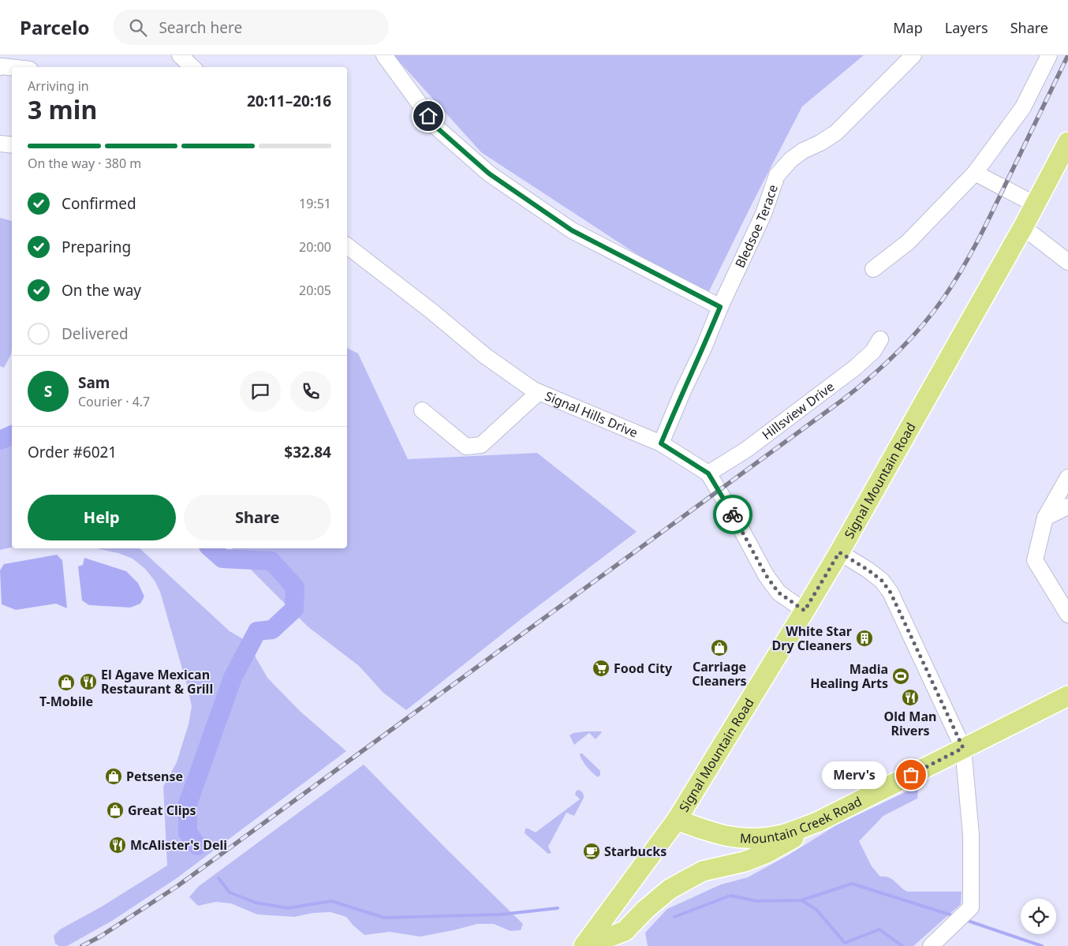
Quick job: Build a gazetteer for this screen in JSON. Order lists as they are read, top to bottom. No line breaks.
{"streets":{"main road":["Signal Mountain Road","Mountain Creek Road"],"street":["Bledsoe Terace","Hillsview Drive","Signal Hills Drive"]},"crossings":[["Bledsoe Terace","Signal Hills Drive"],["Hillsview Drive","Signal Hills Drive"],["Signal Hills Drive","Signal Mountain Road"],["Signal Mountain Road","Mountain Creek Road"]],"places":{"building":["White Star Dry Cleaners"],"shop":["Carriage Cleaners","T-Mobile","Petsense","Great Clips"],"supermarket":["Food City"],"sports":["Madia Healing Arts"],"restaurant":["El Agave Mexican Restaurant & Grill","Old Man Rivers","McAlister's Deli"],"other":["Merv's"],"cafe":["Starbucks"]},"page":{"header":"Parcelo","search":"Search here","nav":["Map","Layers","Share"],"heading":["3 min","Arriving in","20:11–20:16"],"panel":["Sam","Courier · 4.7","Order #6021","$32.84"],"bar":"On the way · 380 m","list":[["Confirmed","19:51"],["Preparing","20:00"],["On the way","20:05"],"Delivered"],"round":"S","buttons":["Help","Share"],"bubble":"Merv's"}}
